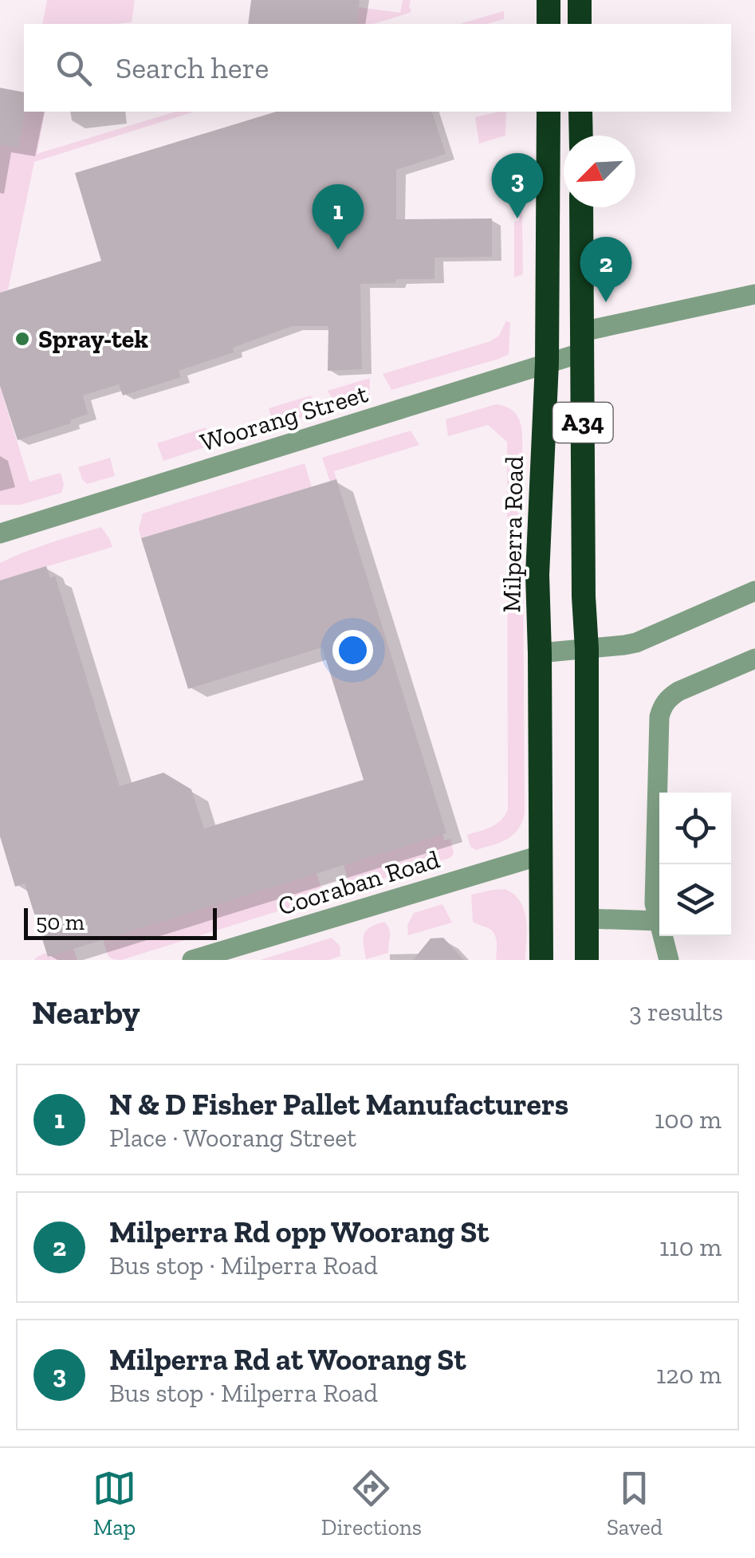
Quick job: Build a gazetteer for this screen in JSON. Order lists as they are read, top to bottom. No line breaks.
{"streets":{"highway":["A34","Milperra Road"],"street":["Woorang Street","Cooraban Road"]},"crossings":[["Woorang Street","A34"],["Woorang Street","Milperra Road"],["Milperra Road","Cooraban Road"]],"places":["Spray-tek"],"scale_bar":"50 m","north":"bottom left","page":{"search":"Search here","pins":["3","1","2"],"scale":"50 m","heading":["Nearby","3 results"],"list":[{"mark":"1","name":"N & D Fisher Pallet Manufacturers","note":"Place · Woorang Street","value":"100 m"},{"mark":"2","name":"Milperra Rd opp Woorang St","note":"Bus stop · Milperra Road","value":"110 m"},{"mark":"3","name":"Milperra Rd at Woorang St","note":"Bus stop · Milperra Road","value":"120 m"}],"nav":["Map","Directions","Saved"]}}
